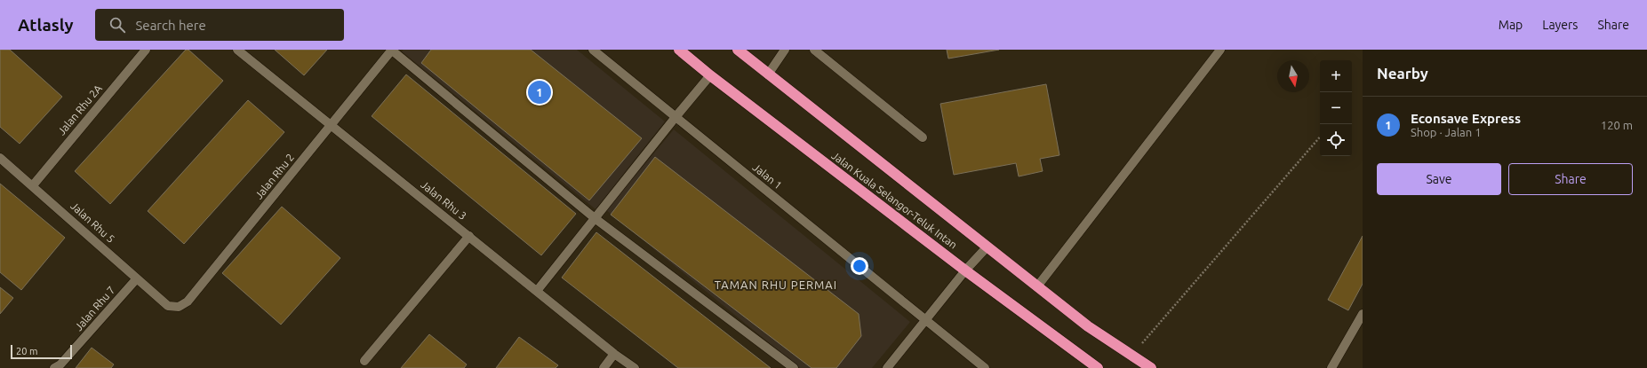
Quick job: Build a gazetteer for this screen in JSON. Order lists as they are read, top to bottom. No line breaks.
{"streets":{"highway":["Jalan Kuala Selangor-Teluk Intan"],"street":["Jalan Rhu 2A","Jalan Rhu 2","Jalan 1","Jalan Rhu 3","Jalan Rhu 5","Jalan Rhu 7"]},"crossings":[["Jalan Rhu 2A","Jalan Rhu 5"],["Jalan Rhu 2","Jalan Rhu 3"],["Jalan Rhu 2","Jalan Rhu 5"],["Jalan Rhu 5","Jalan Rhu 7"]],"districts":["TAMAN RHU PERMAI"],"scale_bar":"20 m","north":"bottom","page":{"header":"Atlasly","search":"Search here","nav":["Map","Layers","Share"],"heading":"Nearby","map_buttons":["+","−"],"pins":"1","list":[{"mark":"1","name":"Econsave Express","note":"Shop · Jalan 1","value":"120 m"}],"buttons":["Save","Share"],"scale":"20 m"}}
